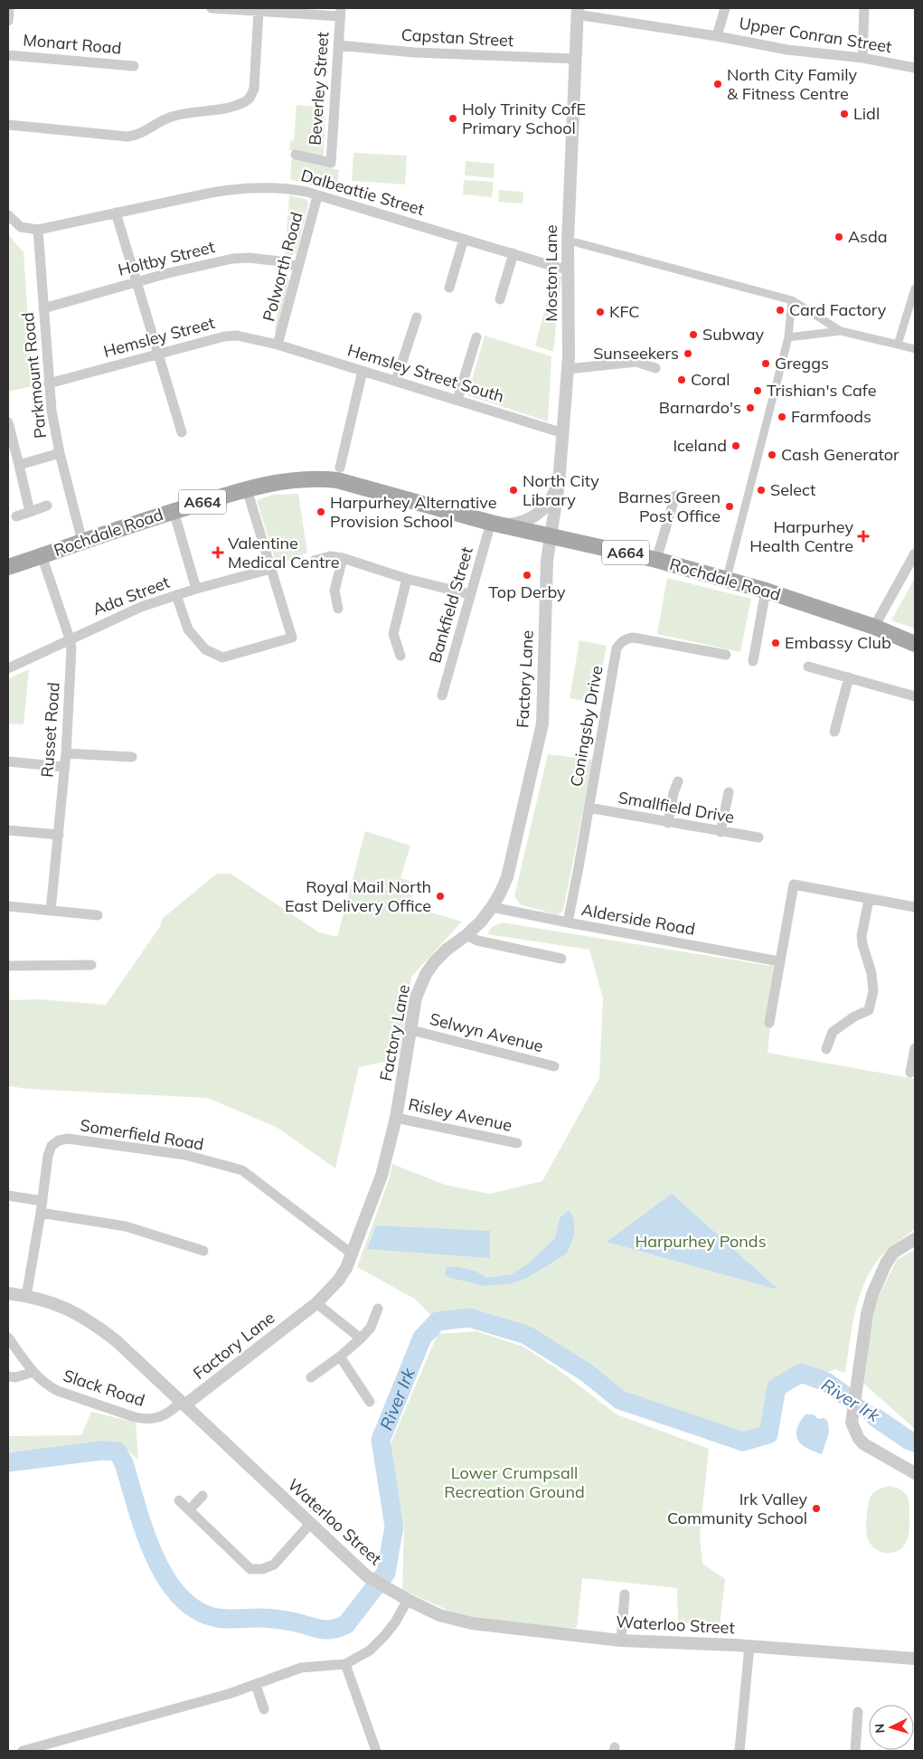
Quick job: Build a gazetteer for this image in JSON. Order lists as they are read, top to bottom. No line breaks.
{"streets":{"main road":["A664","Rochdale Road"],"street":["Upper Conran Street","Capstan Street","Monart Road","Beverley Street","Dalbeattie Street","Holtby Street","Polworth Road","Moston Lane","Hemsley Street","Hemsley Street South","Parkmount Road","Ada Street","Bankfield Street","Factory Lane","Coningsby Drive","Russet Road","Smallfield Drive","Alderside Road","Selwyn Avenue","Risley Avenue","Somerfield Road","Slack Road","Waterloo Street"]},"crossings":[["Upper Conran Street","Moston Lane"],["Capstan Street","Beverley Street"],["Capstan Street","Moston Lane"],["Dalbeattie Street","Polworth Road"],["Dalbeattie Street","Moston Lane"],["Dalbeattie Street","Parkmount Road"],["Holtby Street","Polworth Road"],["Holtby Street","Parkmount Road"],["Polworth Road","Hemsley Street"],["Polworth Road","Hemsley Street South"],["Moston Lane","Hemsley Street South"],["Moston Lane","Rochdale Road"],["Moston Lane","Factory Lane"],["Hemsley Street","Hemsley Street South"],["Hemsley Street","Parkmount Road"],["Parkmount Road","Rochdale Road"],["Rochdale Road","Bankfield Street"],["Rochdale Road","Factory Lane"],["Rochdale Road","Russet Road"],["Ada Street","Russet Road"],["Factory Lane","Alderside Road"],["Factory Lane","Selwyn Avenue"],["Factory Lane","Risley Avenue"],["Factory Lane","Somerfield Road"],["Factory Lane","Slack Road"],["Factory Lane","Waterloo Street"],["Coningsby Drive","Smallfield Drive"],["Coningsby Drive","Alderside Road"],["Somerfield Road","Waterloo Street"],["Slack Road","Waterloo Street"]],"water":["River Irk"],"parks":["Harpurhey Ponds","Lower Crumpsall Recreation Ground"],"places":{"other":["North City Family & Fitness Centre","Lidl","Holy Trinity CofE Primary School","Asda","Card Factory","KFC","Subway","Sunseekers","Greggs","Coral","Trishian's Cafe","Barnardo's","Farmfoods","Iceland","Cash Generator","North City Library","Select","Barnes Green Post Office","Harpurhey Alternative Provision School","Top Derby","Embassy Club","Royal Mail North East Delivery Office","Irk Valley Community School"],"health":["Harpurhey Health Centre","Valentine Medical Centre"]},"north":"left"}
